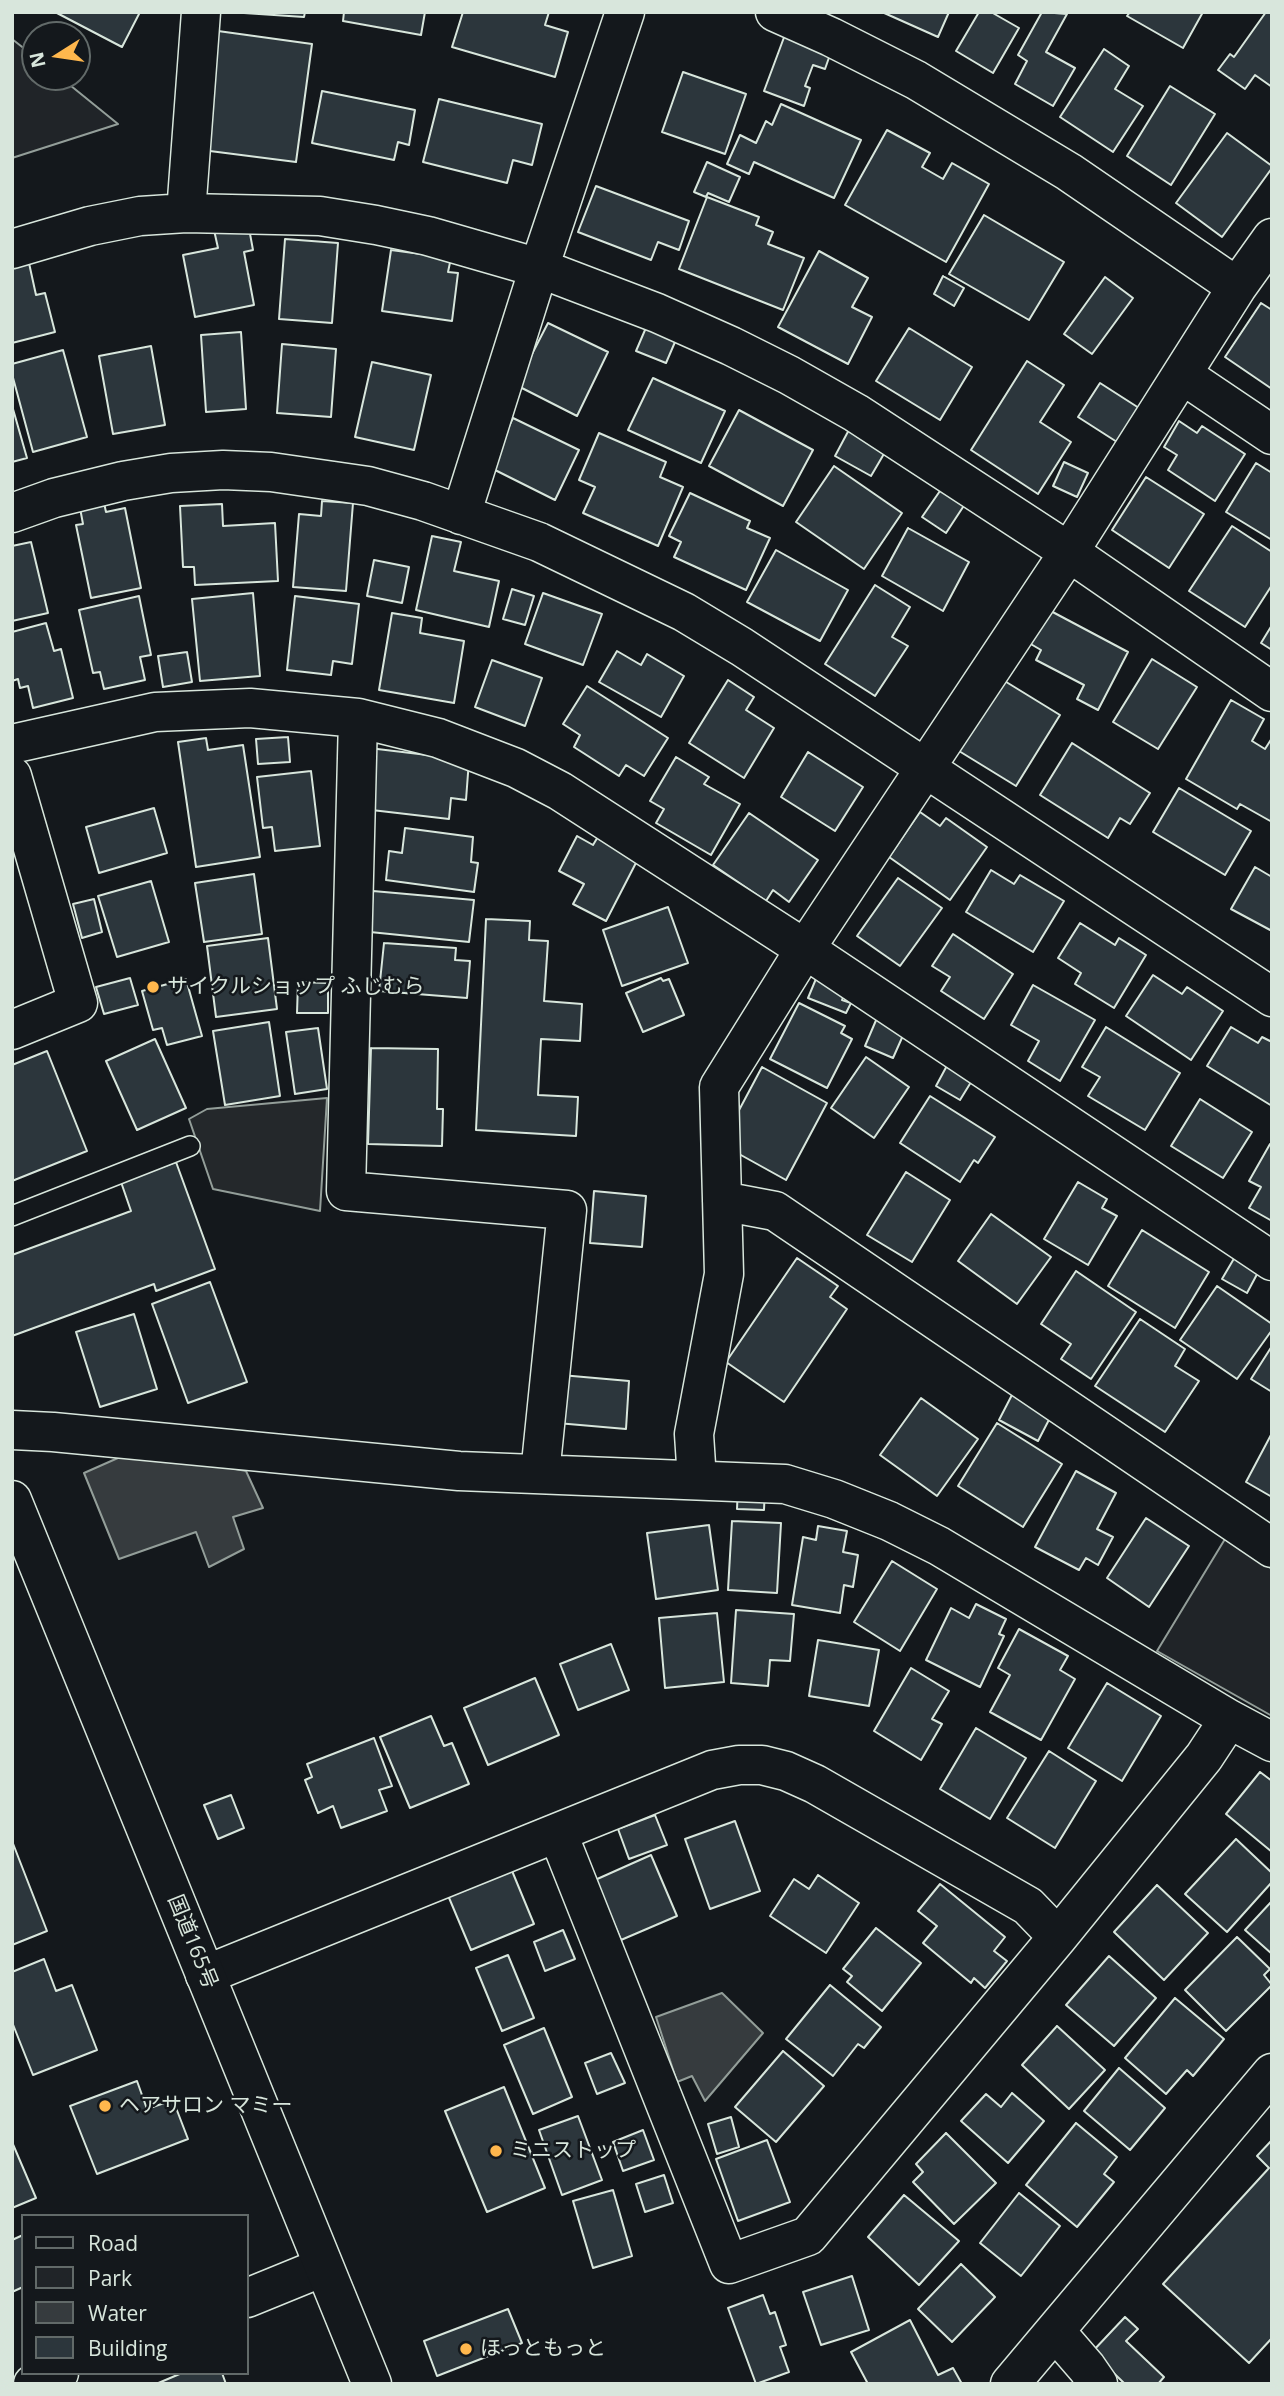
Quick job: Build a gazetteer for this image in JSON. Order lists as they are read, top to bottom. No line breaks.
{"streets":{"main road":["国道165号"]},"places":["サイクルショップ ふじむら","ヘアサロン マミー","ミニストップ","ほっともっと"],"legend":["Road","Park","Water","Building"],"north":"left"}
